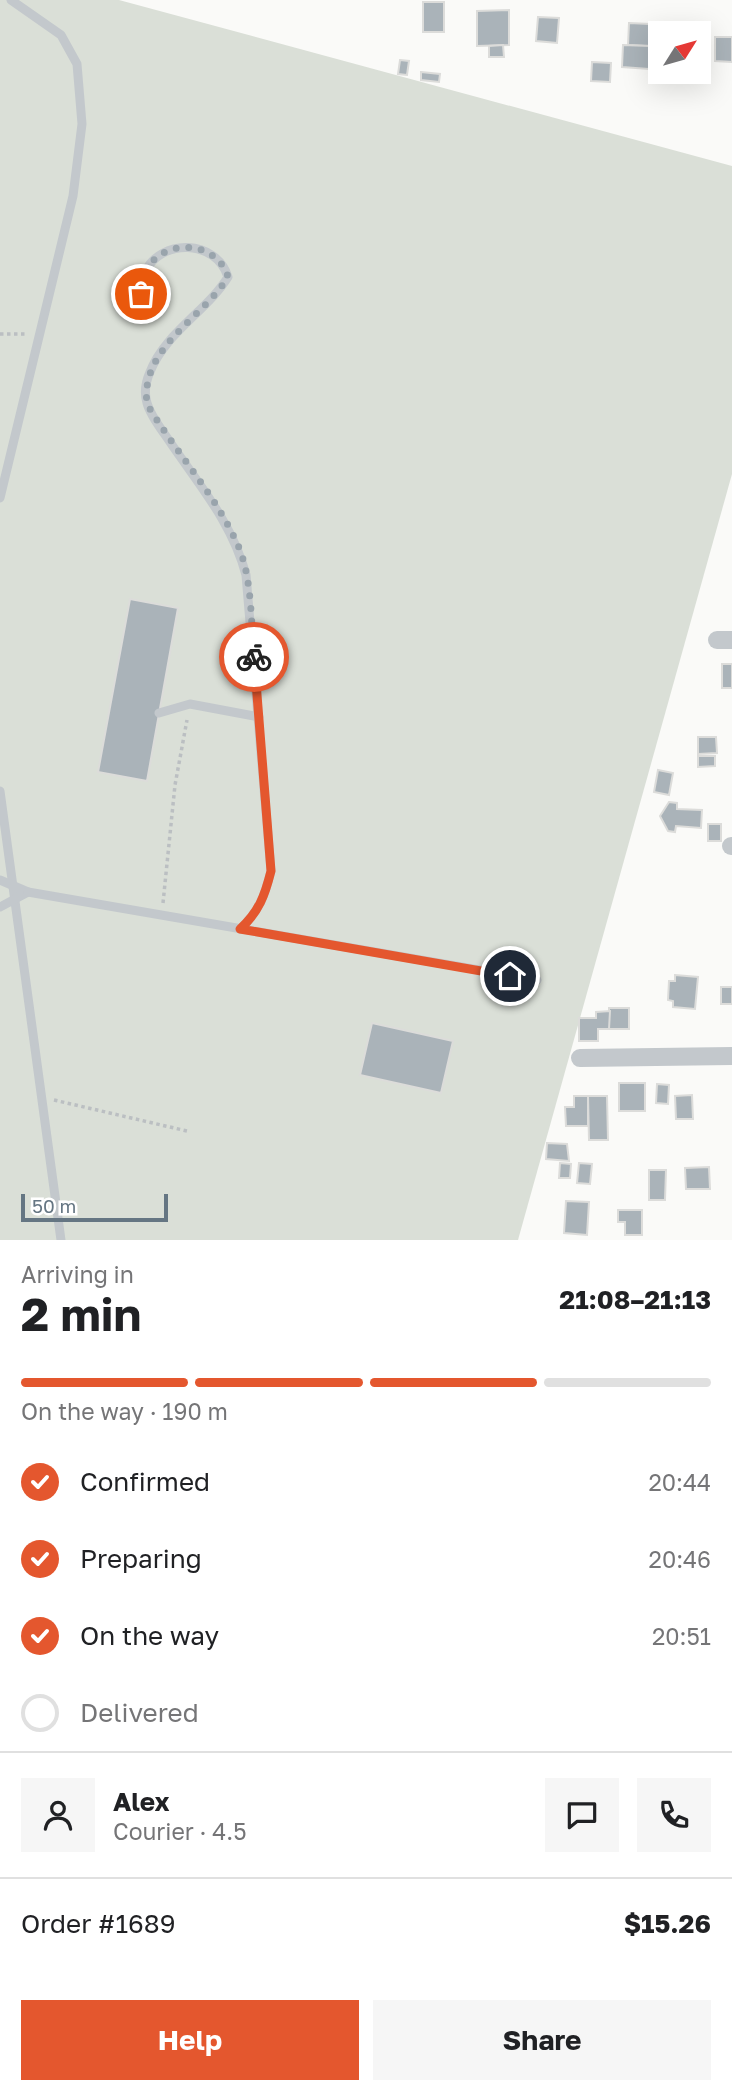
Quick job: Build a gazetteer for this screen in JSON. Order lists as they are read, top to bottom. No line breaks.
{"scale_bar":"50 m","north":"top right","page":{"scale":"50 m","heading":["2 min","Arriving in","21:08–21:13"],"panel":["Alex","Courier · 4.5","Order #1689","$15.26"],"bar":"On the way · 190 m","list":[["Confirmed","20:44"],["Preparing","20:46"],["On the way","20:51"],"Delivered"],"buttons":["Help","Share"]}}
